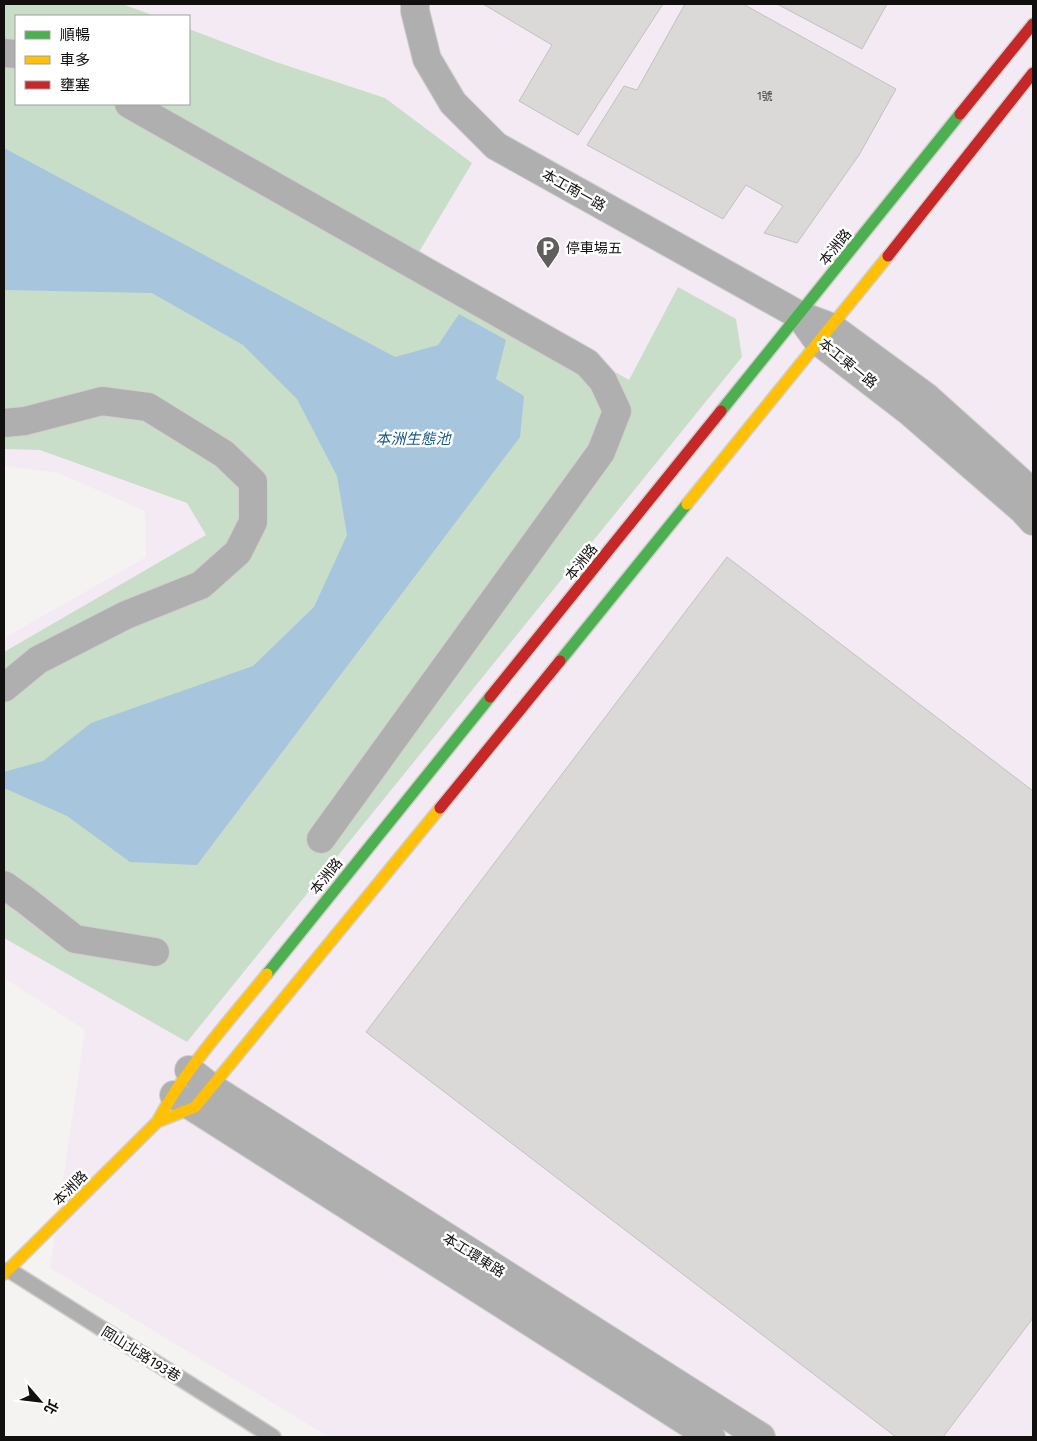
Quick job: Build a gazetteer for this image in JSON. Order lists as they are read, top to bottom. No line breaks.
{"streets":{"main road":["本洲路"],"street":["本工南一路","本工東一路","本工環東路"],"lane":["岡山北路193巷"]},"crossings":[["本工南一路","本洲路"],["本工南一路","本工東一路"],["本洲路","本工東一路"],["本洲路","本工環東路"],["本洲路","岡山北路193巷"]],"water":["本洲生態池"],"places":{"parking":["停車場五"]},"house_numbers":["1號"],"legend":["順暢","車多","壅塞"],"north":"bottom right"}
